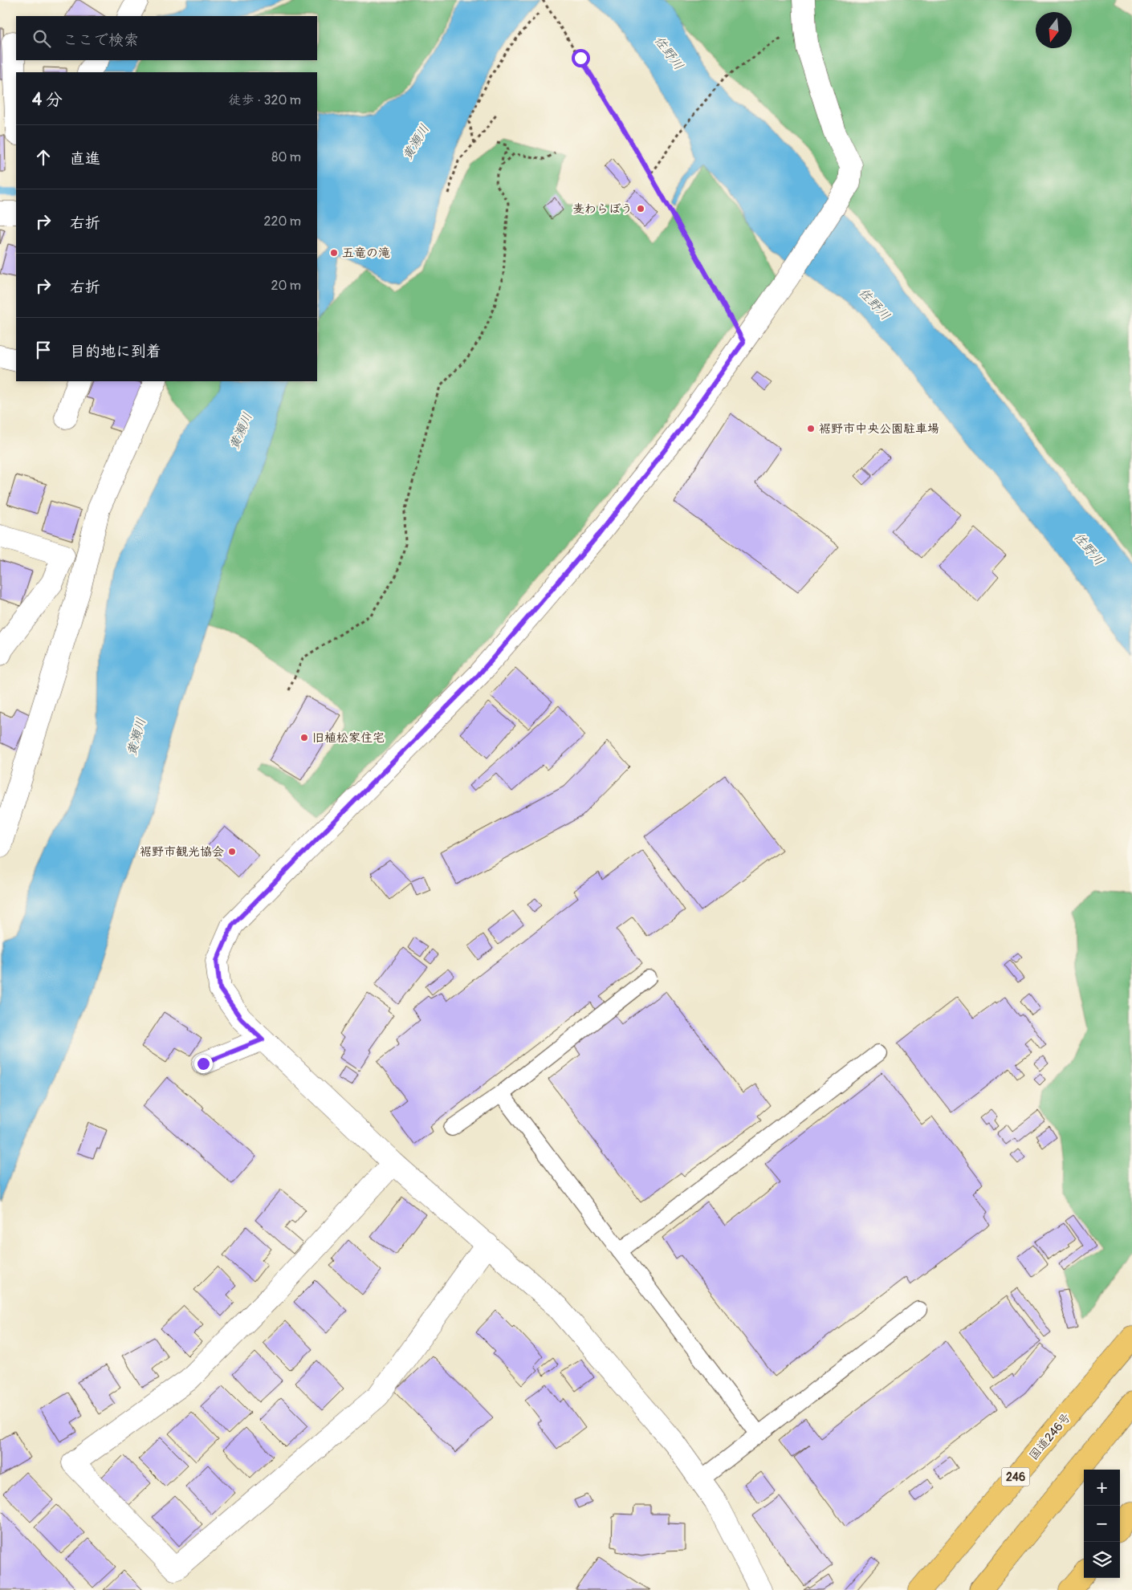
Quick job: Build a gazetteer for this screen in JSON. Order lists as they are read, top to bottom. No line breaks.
{"streets":{"highway":["国道246号","246"]},"water":["佐野川","黄瀬川"],"places":["麦わらぼう","五竜の滝","裾野市中央公園駐車場","旧植松家住宅","裾野市観光協会"],"north":"bottom","page":{"search":"ここで検索","heading":["4 分","徒歩 · 320 m"],"list":[["直進","80 m"],["右折","220 m"],["右折","20 m"],"目的地に到着"],"map_buttons":["+","−"]}}
